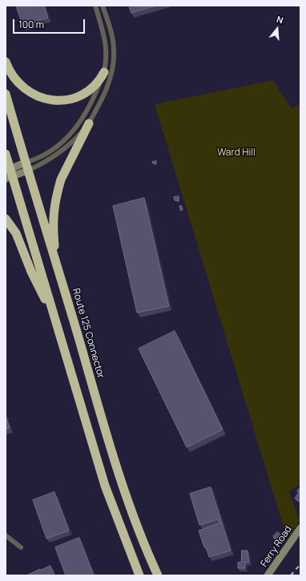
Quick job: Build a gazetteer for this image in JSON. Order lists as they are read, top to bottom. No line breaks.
{"streets":{"highway":["Route 125 Connector"],"street":["Ferry Road"]},"parks":["Ward Hill"],"scale_bar":"100 m","north":"top"}
